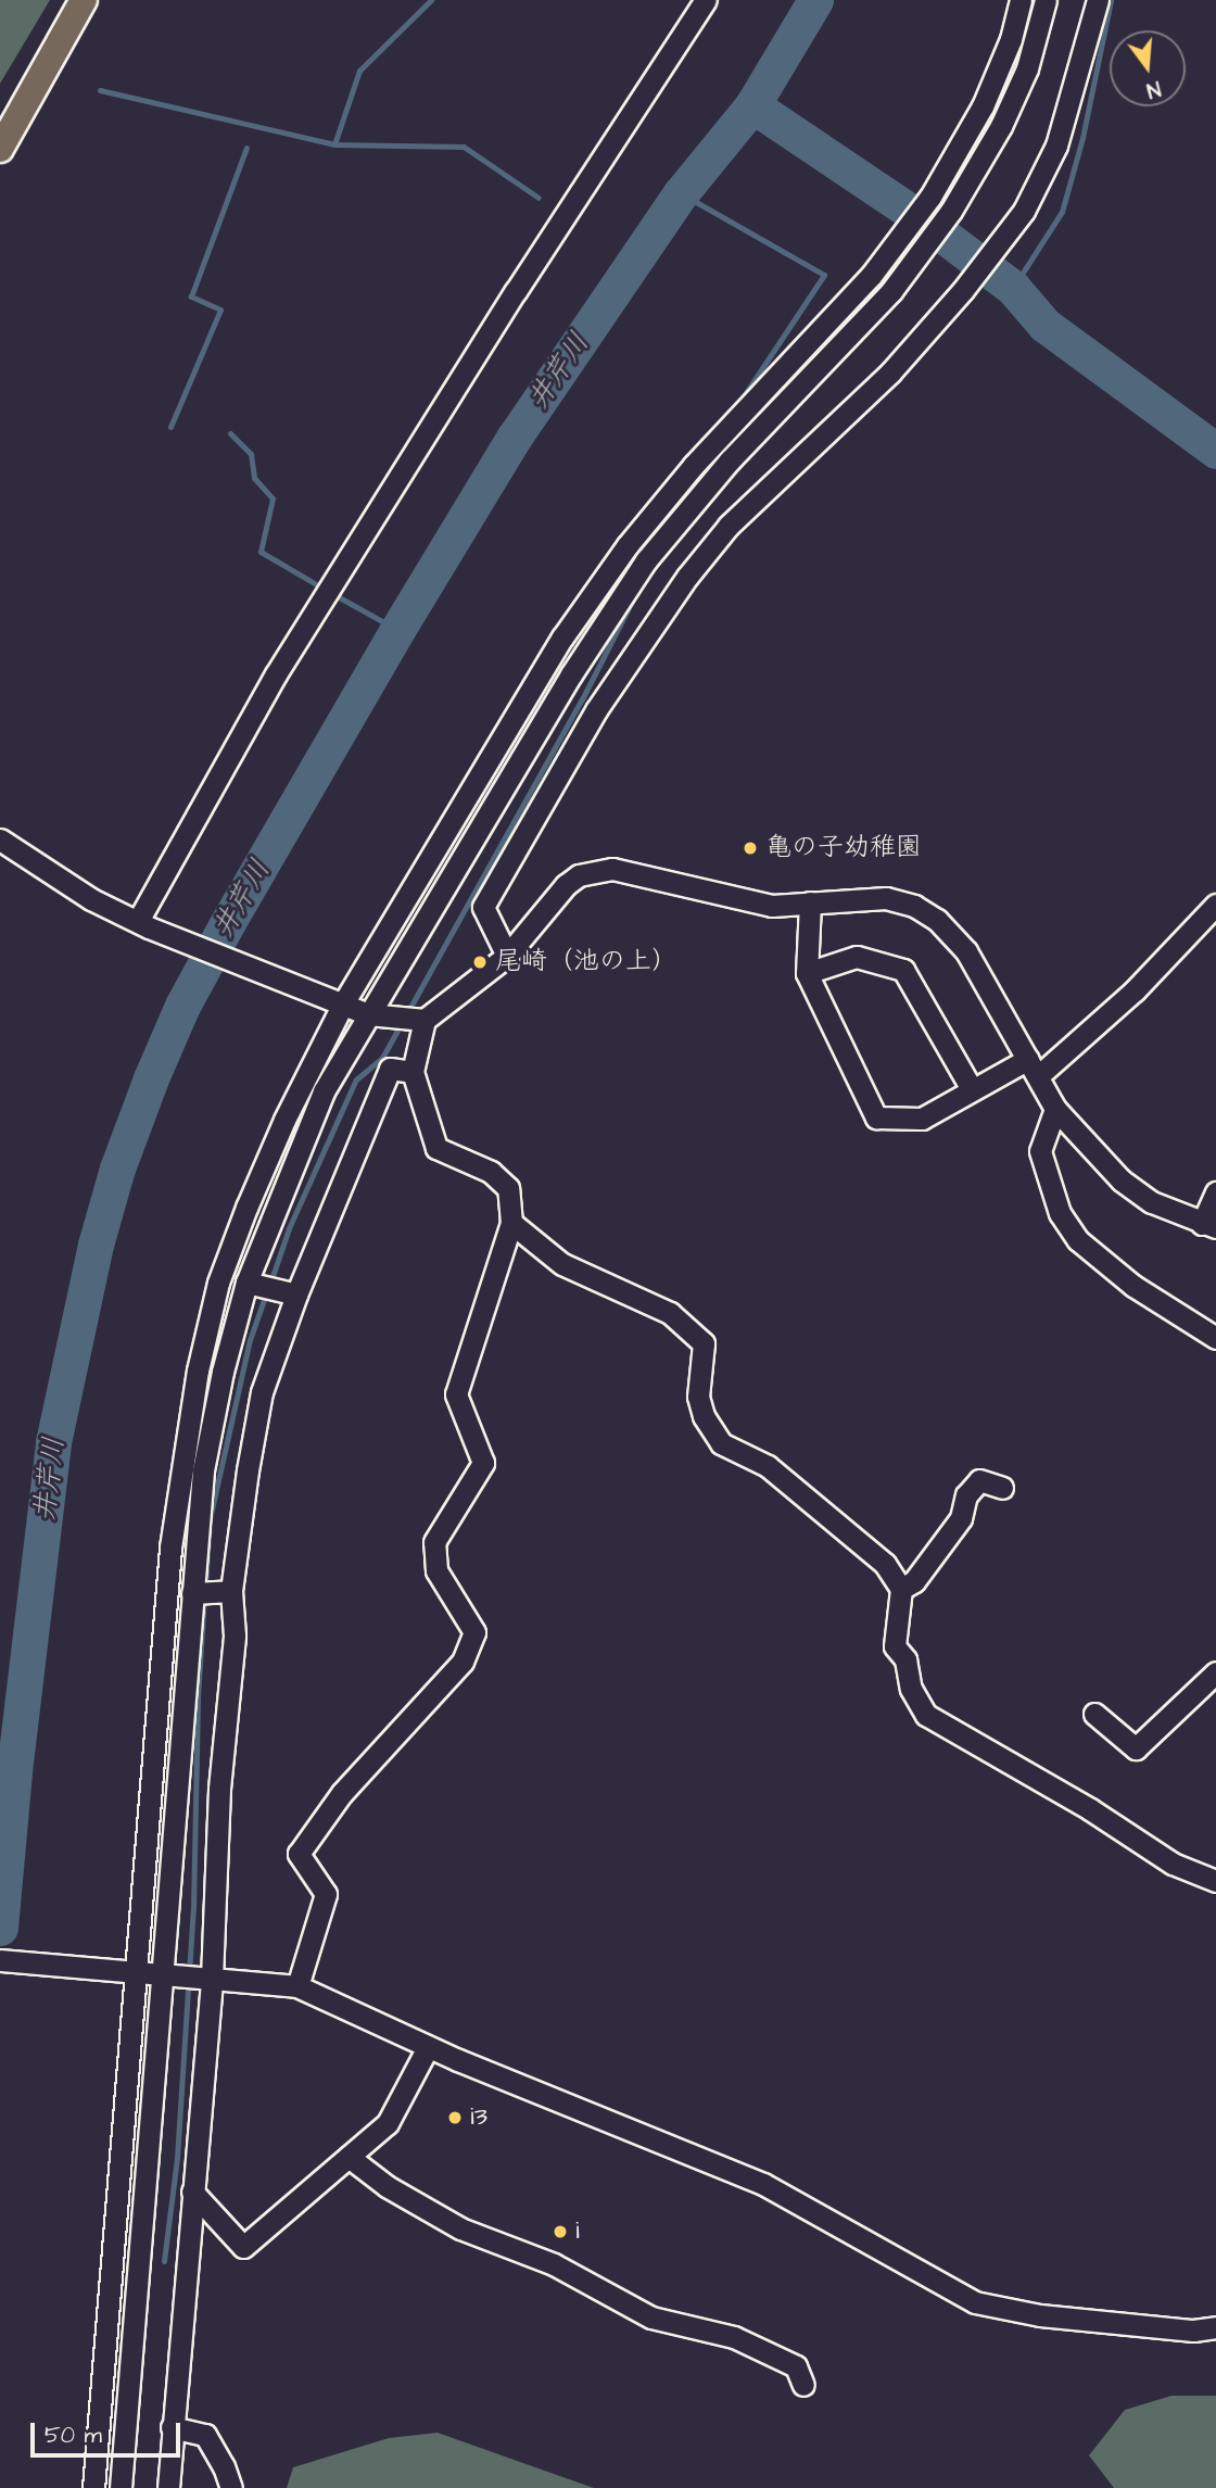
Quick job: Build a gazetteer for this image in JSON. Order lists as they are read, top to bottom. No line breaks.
{"water":["井芹川"],"places":["亀の子幼稚園","尾崎（池の上）","i3","i"],"scale_bar":"50 m","north":"bottom"}
